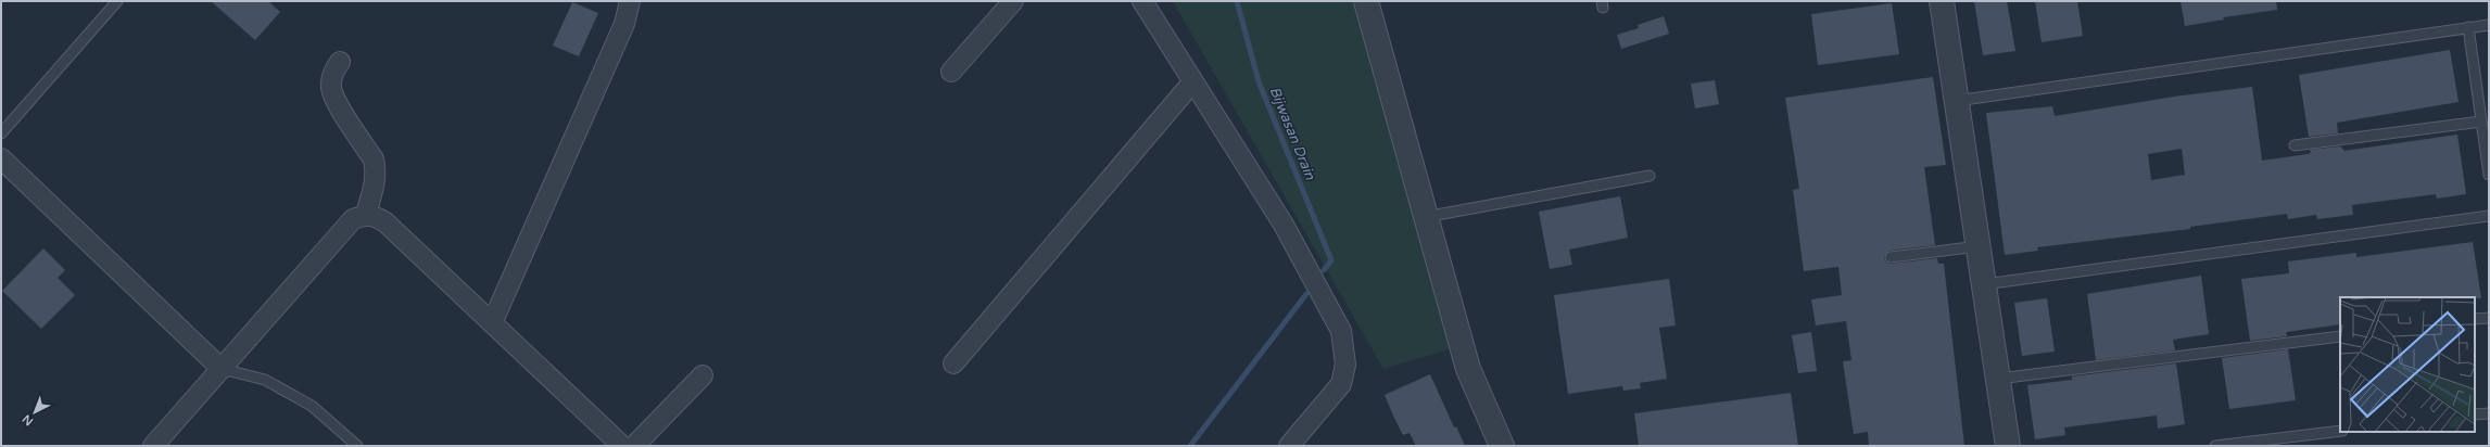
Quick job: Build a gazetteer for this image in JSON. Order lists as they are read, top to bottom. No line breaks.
{"water":["Bijwasan Drain"],"north":"bottom left"}
